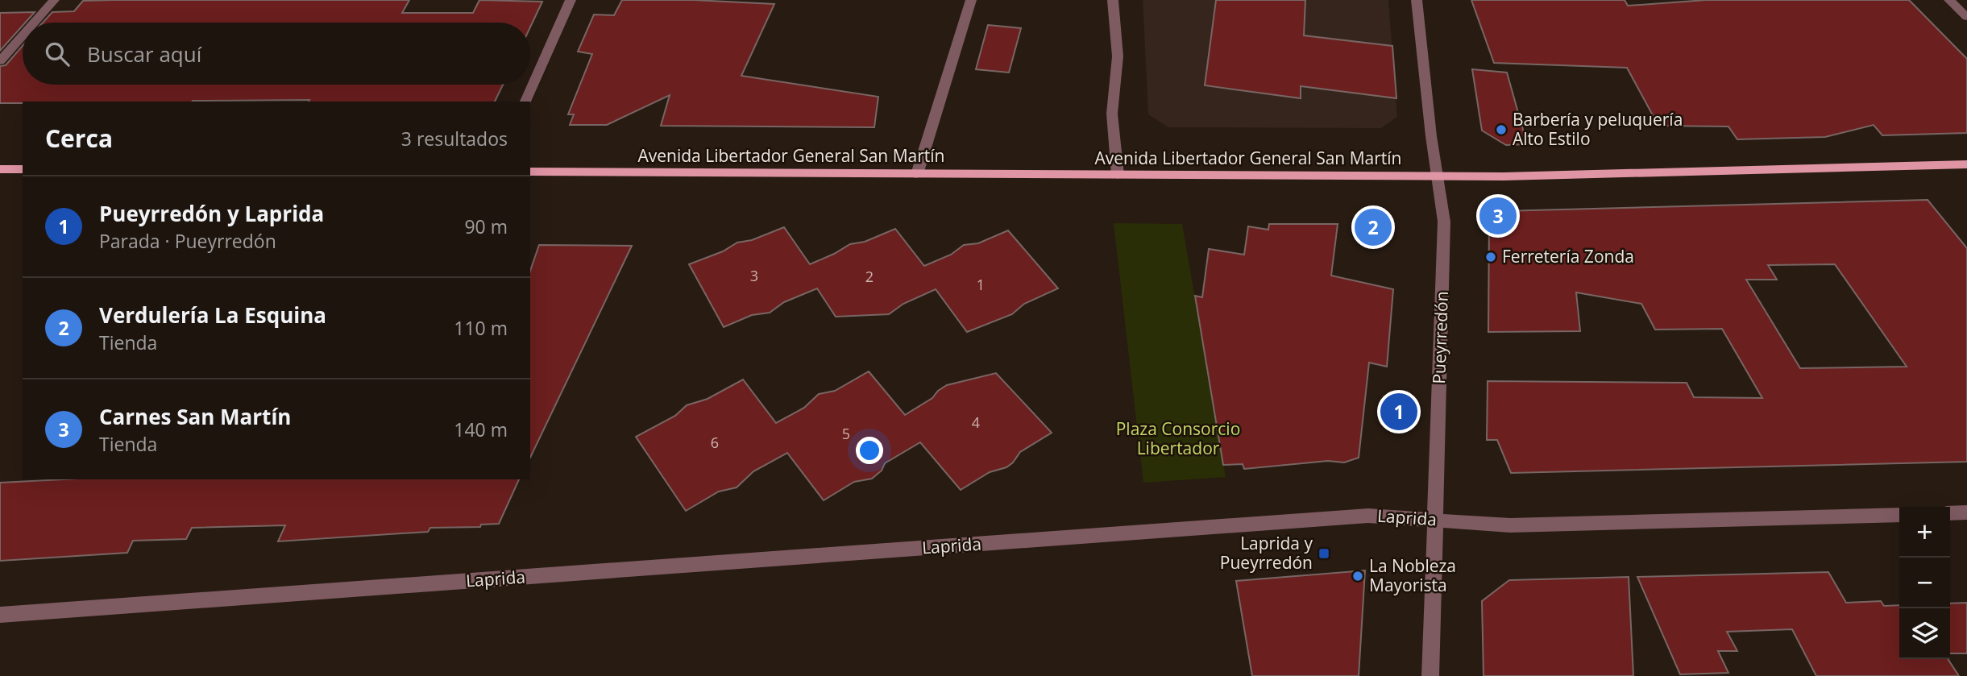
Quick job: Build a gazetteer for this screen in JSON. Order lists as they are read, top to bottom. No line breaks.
{"streets":{"main road":["Avenida Libertador General San Martín"],"street":["Pueyrredón","Laprida"]},"crossings":[["Avenida Libertador General San Martín","Pueyrredón"],["Pueyrredón","Laprida"]],"parks":["Plaza Consorcio Libertador"],"places":{"other":["Barbería y peluquería Alto Estilo","Ferretería Zonda","La Nobleza Mayorista"],"transit":["Laprida y Pueyrredón"]},"house_numbers":["3","2","1","4","5","6"],"page":{"search":"Buscar aquí","heading":["Cerca","3 resultados"],"list":[{"mark":"1","name":"Pueyrredón y Laprida","note":"Parada · Pueyrredón","value":"90 m"},{"mark":"2","name":"Verdulería La Esquina","note":"Tienda","value":"110 m"},{"mark":"3","name":"Carnes San Martín","note":"Tienda","value":"140 m"}],"pins":["3","2","1"],"map_buttons":["+","−"]}}
